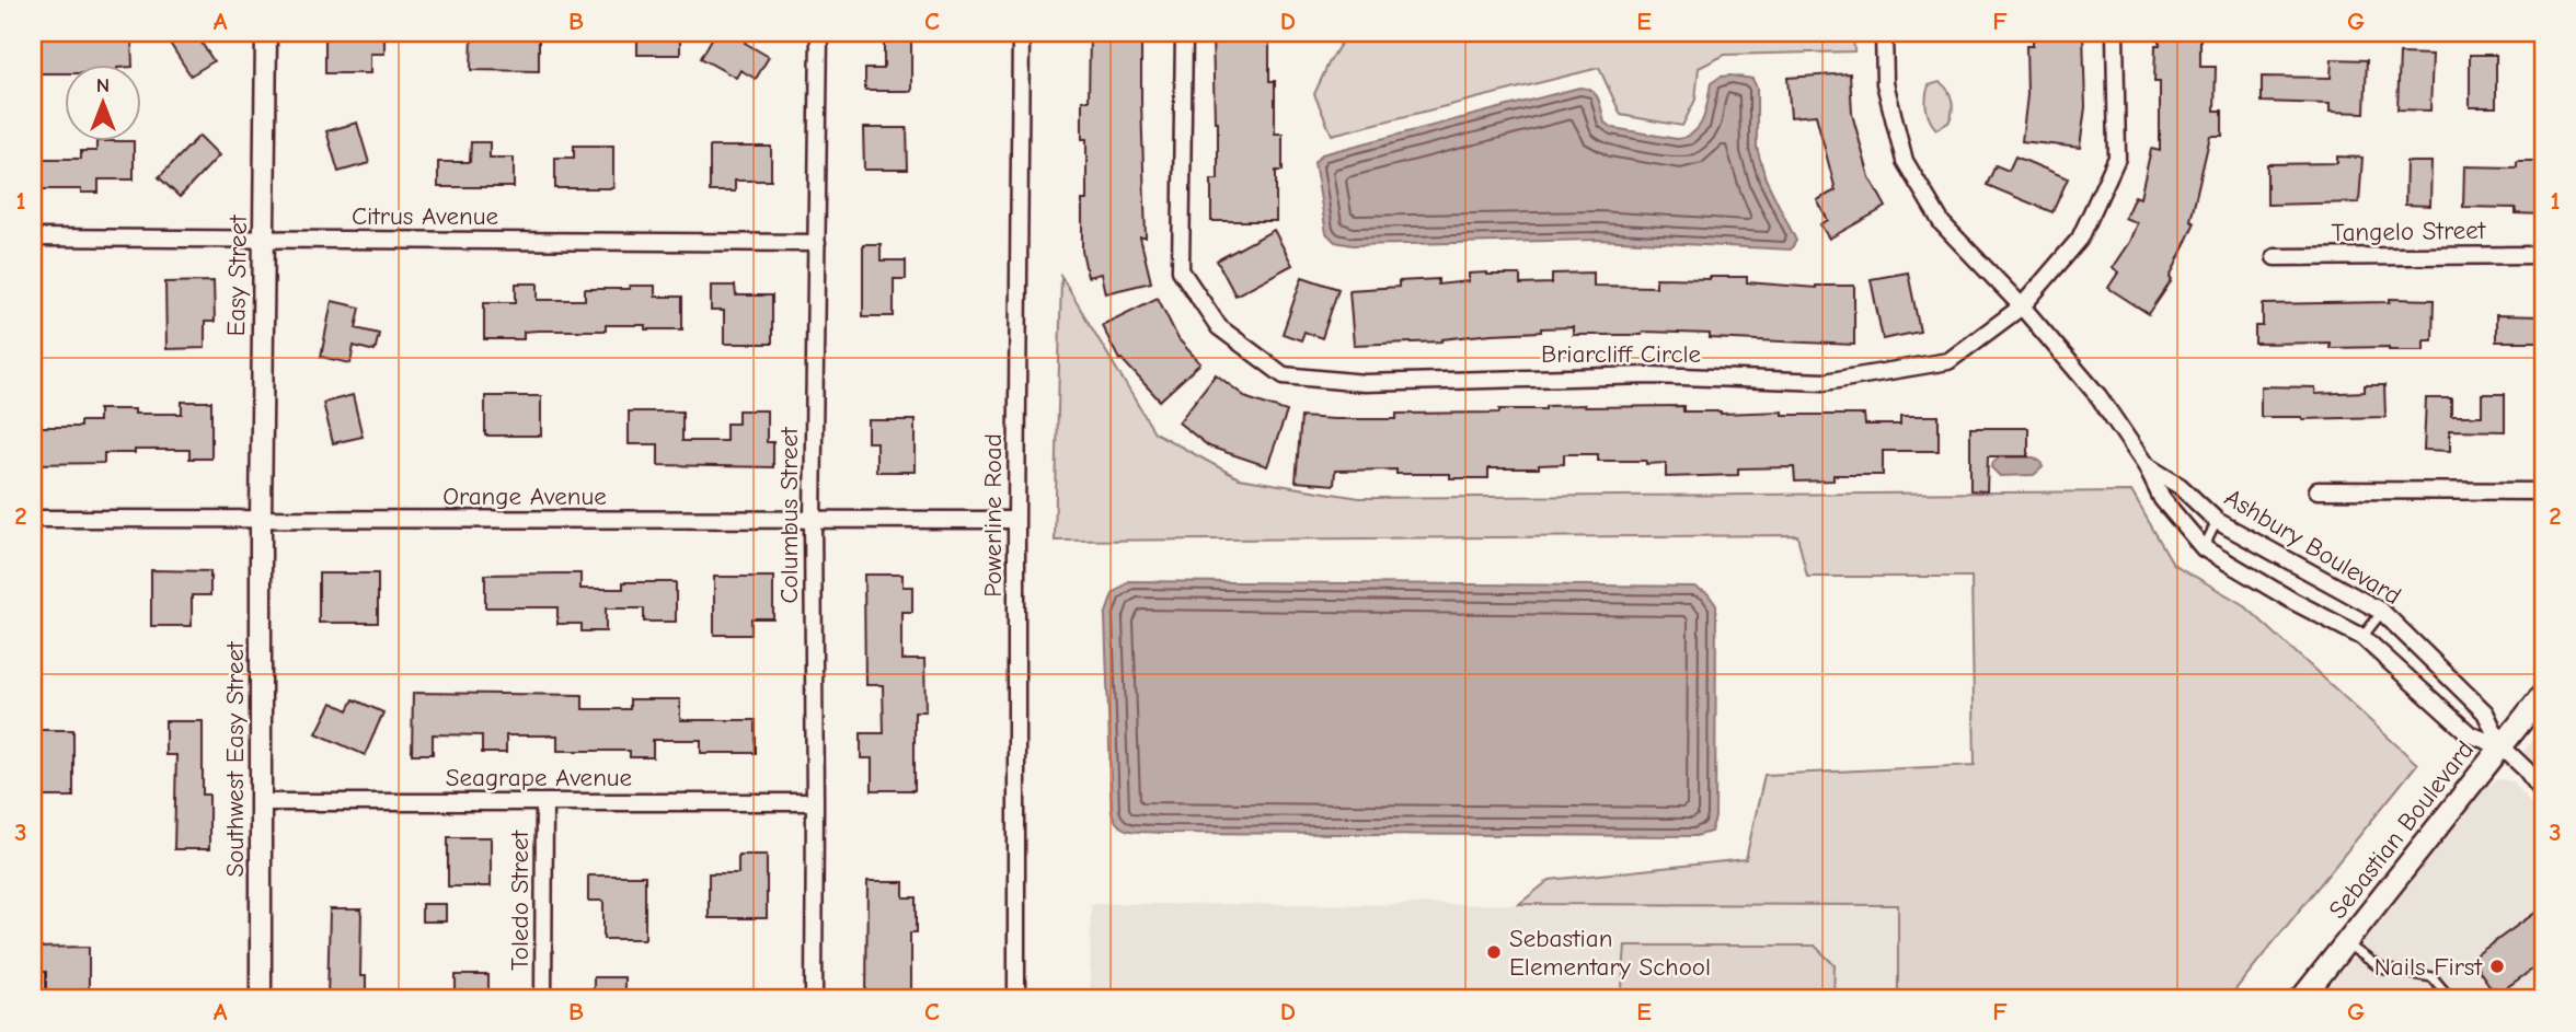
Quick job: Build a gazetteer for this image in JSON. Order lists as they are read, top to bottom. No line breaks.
{"streets":{"main road":["Sebastian Boulevard"],"street":["Citrus Avenue","Tangelo Street","Easy Street","Briarcliff Circle","Orange Avenue","Columbus Street","Powerline Road","Ashbury Boulevard","Southwest Easy Street","Seagrape Avenue","Toledo Street"]},"crossings":[["Citrus Avenue","Easy Street"],["Citrus Avenue","Columbus Street"],["Easy Street","Orange Avenue"],["Easy Street","Southwest Easy Street"],["Briarcliff Circle","Ashbury Boulevard"],["Orange Avenue","Columbus Street"],["Orange Avenue","Powerline Road"],["Orange Avenue","Southwest Easy Street"],["Columbus Street","Seagrape Avenue"],["Ashbury Boulevard","Sebastian Boulevard"],["Southwest Easy Street","Seagrape Avenue"],["Seagrape Avenue","Toledo Street"]],"places":["Sebastian Elementary School","Nails First"],"north":"top","grid":{"columns":["A","B","C","D","E","F","G"],"rows":["1","2","3"]}}
